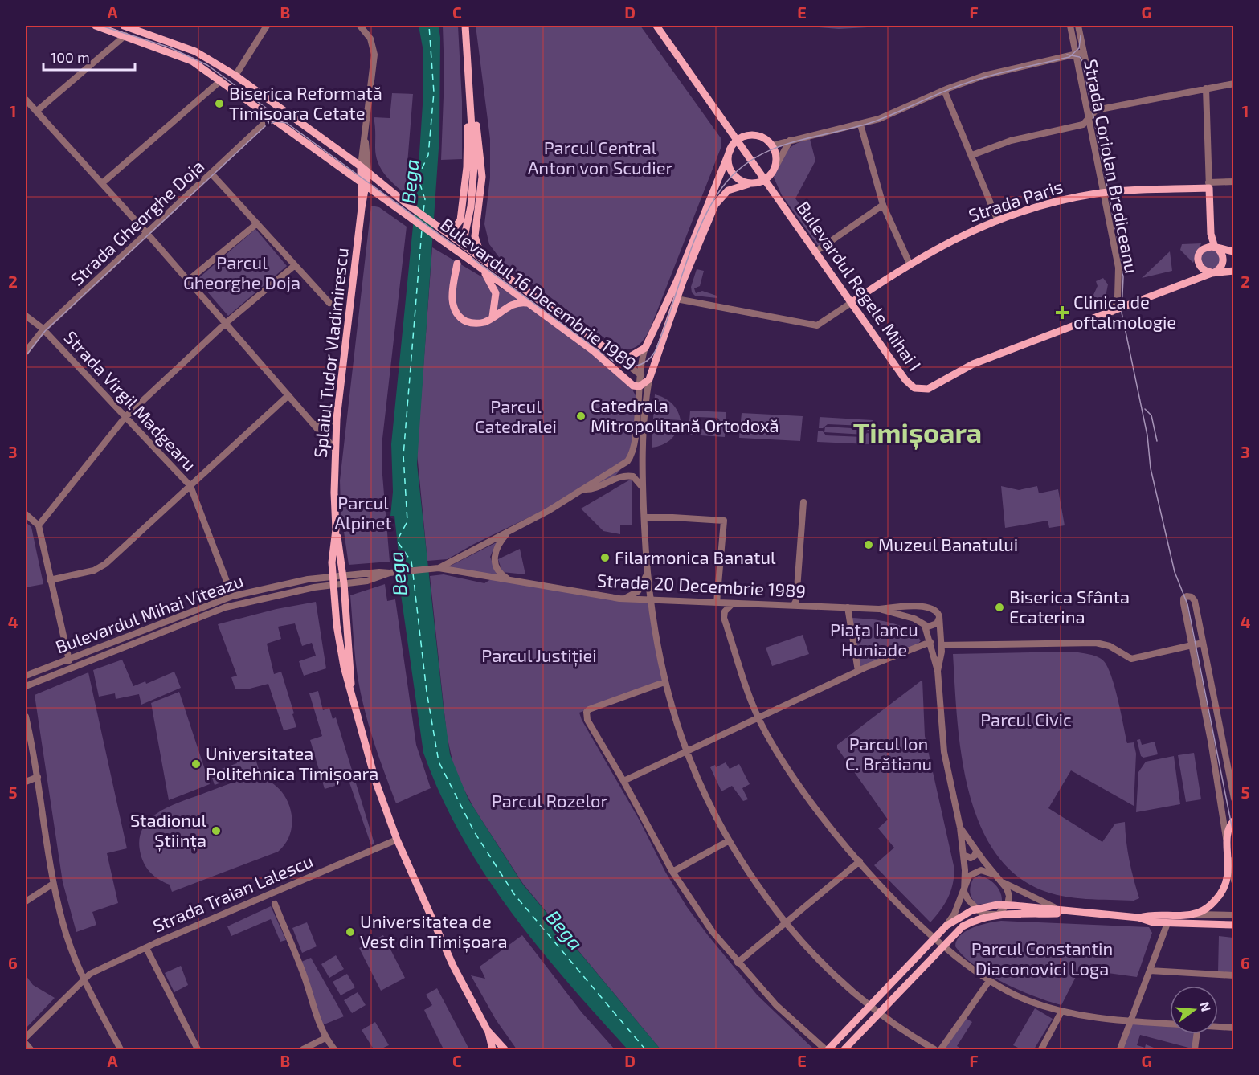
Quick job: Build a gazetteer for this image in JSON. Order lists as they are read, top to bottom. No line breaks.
{"streets":{"main road":["Strada Paris","Bulevardul Regele Mihai I","Bulevardul 16 Decembrie 1989","Splaiul Tudor Vladimirescu"],"street":["Strada Coriolan Brediceanu","Strada Gheorghe Doja","Strada Virgil Madgearu","Strada 20 Decembrie 1989","Bulevardul Mihai Viteazu","Strada Traian Lalescu"]},"crossings":[["Strada Coriolan Brediceanu","Strada Paris"],["Strada Coriolan Brediceanu","Bulevardul Regele Mihai I"],["Strada Paris","Bulevardul Regele Mihai I"],["Strada Gheorghe Doja","Bulevardul 16 Decembrie 1989"],["Strada Gheorghe Doja","Strada Virgil Madgearu"],["Bulevardul 16 Decembrie 1989","Splaiul Tudor Vladimirescu"],["Bulevardul 16 Decembrie 1989","Strada 20 Decembrie 1989"],["Splaiul Tudor Vladimirescu","Bulevardul Mihai Viteazu"],["Strada Virgil Madgearu","Bulevardul Mihai Viteazu"]],"districts":["Timișoara"],"water":["Bega"],"parks":["Parcul Central Anton von Scudier","Parcul Gheorghe Doja","Parcul Catedralei","Parcul Alpinet","Piața Iancu Huniade","Parcul Justiției","Parcul Civic","Parcul Ion C. Brătianu","Parcul Rozelor","Parcul Constantin Diaconovici Loga"],"places":{"other":["Biserica Reformată Timișoara Cetate","Catedrala Mitropolitană Ortodoxă","Muzeul Banatului","Filarmonica Banatul","Biserica Sfânta Ecaterina","Universitatea Politehnica Timișoara","Stadionul Știința","Universitatea de Vest din Timișoara"],"health":["Clinica de oftalmologie"]},"scale_bar":"100 m","north":"right","grid":{"columns":["A","B","C","D","E","F","G"],"rows":["1","2","3","4","5","6"]}}
